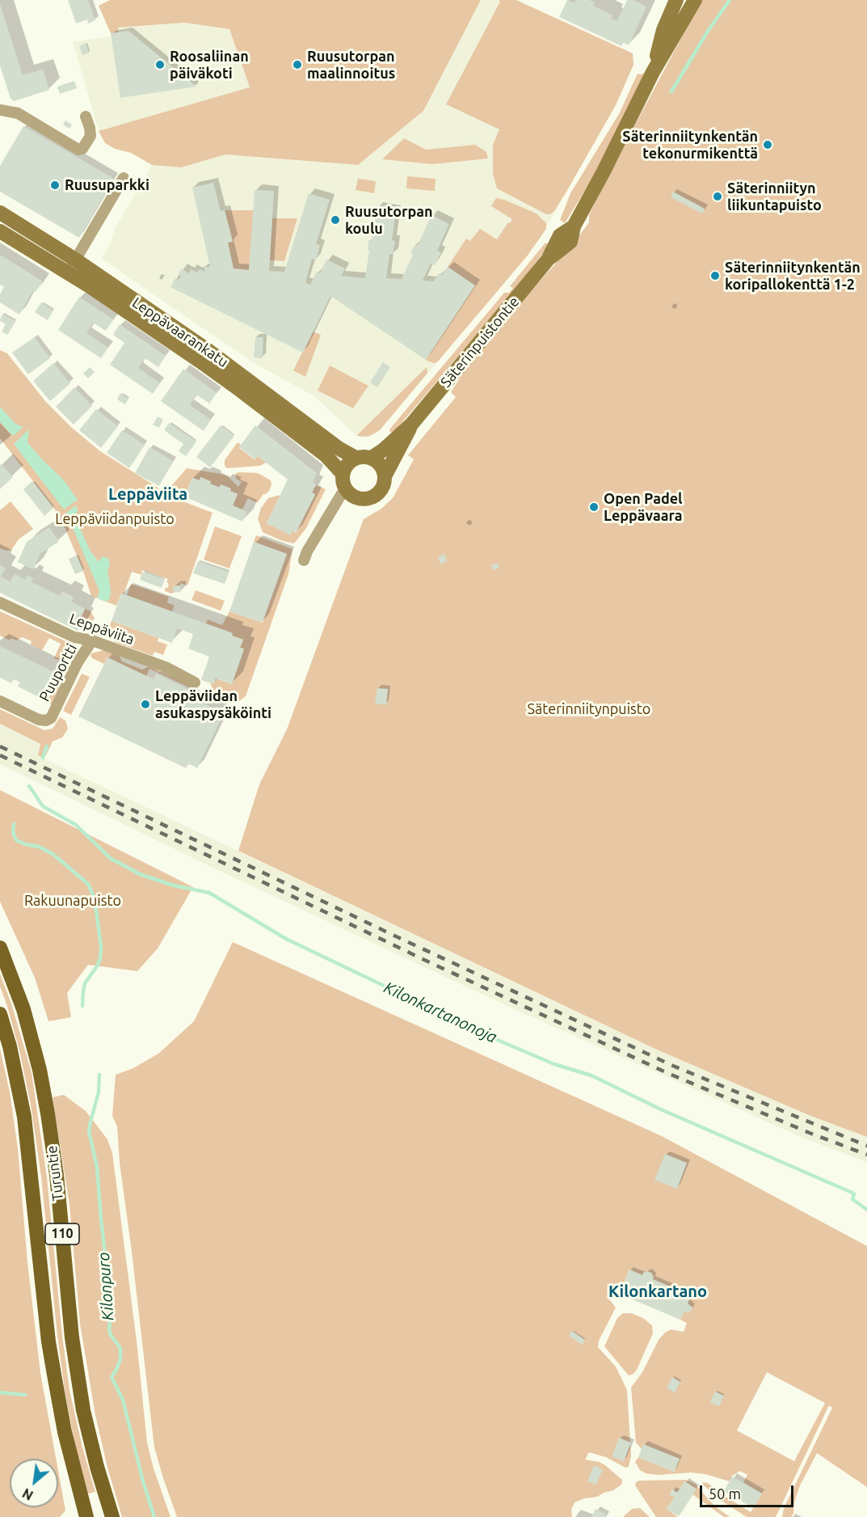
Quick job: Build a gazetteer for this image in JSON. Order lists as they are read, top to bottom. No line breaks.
{"streets":{"main road":["Leppävaarankatu","Säterinpuistontie","Turuntie","110"],"street":["Leppäviita","Puuportti"]},"crossings":[["Leppävaarankatu","Säterinpuistontie"],["Leppäviita","Puuportti"]],"districts":["Leppäviita","Kilonkartano"],"water":["Kilonkartanonoja","Kilonpuro"],"parks":["Leppäviidanpuisto","Säterinniitynpuisto","Rakuunapuisto"],"places":["Roosaliinan päiväkoti","Ruusutorpan maalinnoitus","Säterinniitynkentän tekonurmikenttä","Ruusuparkki","Säterinniityn liikuntapuisto","Ruusutorpan koulu","Säterinniitynkentän koripallokenttä 1-2","Open Padel Leppävaara","Leppäviidan asukaspysäköinti"],"scale_bar":"50 m","north":"bottom left"}
